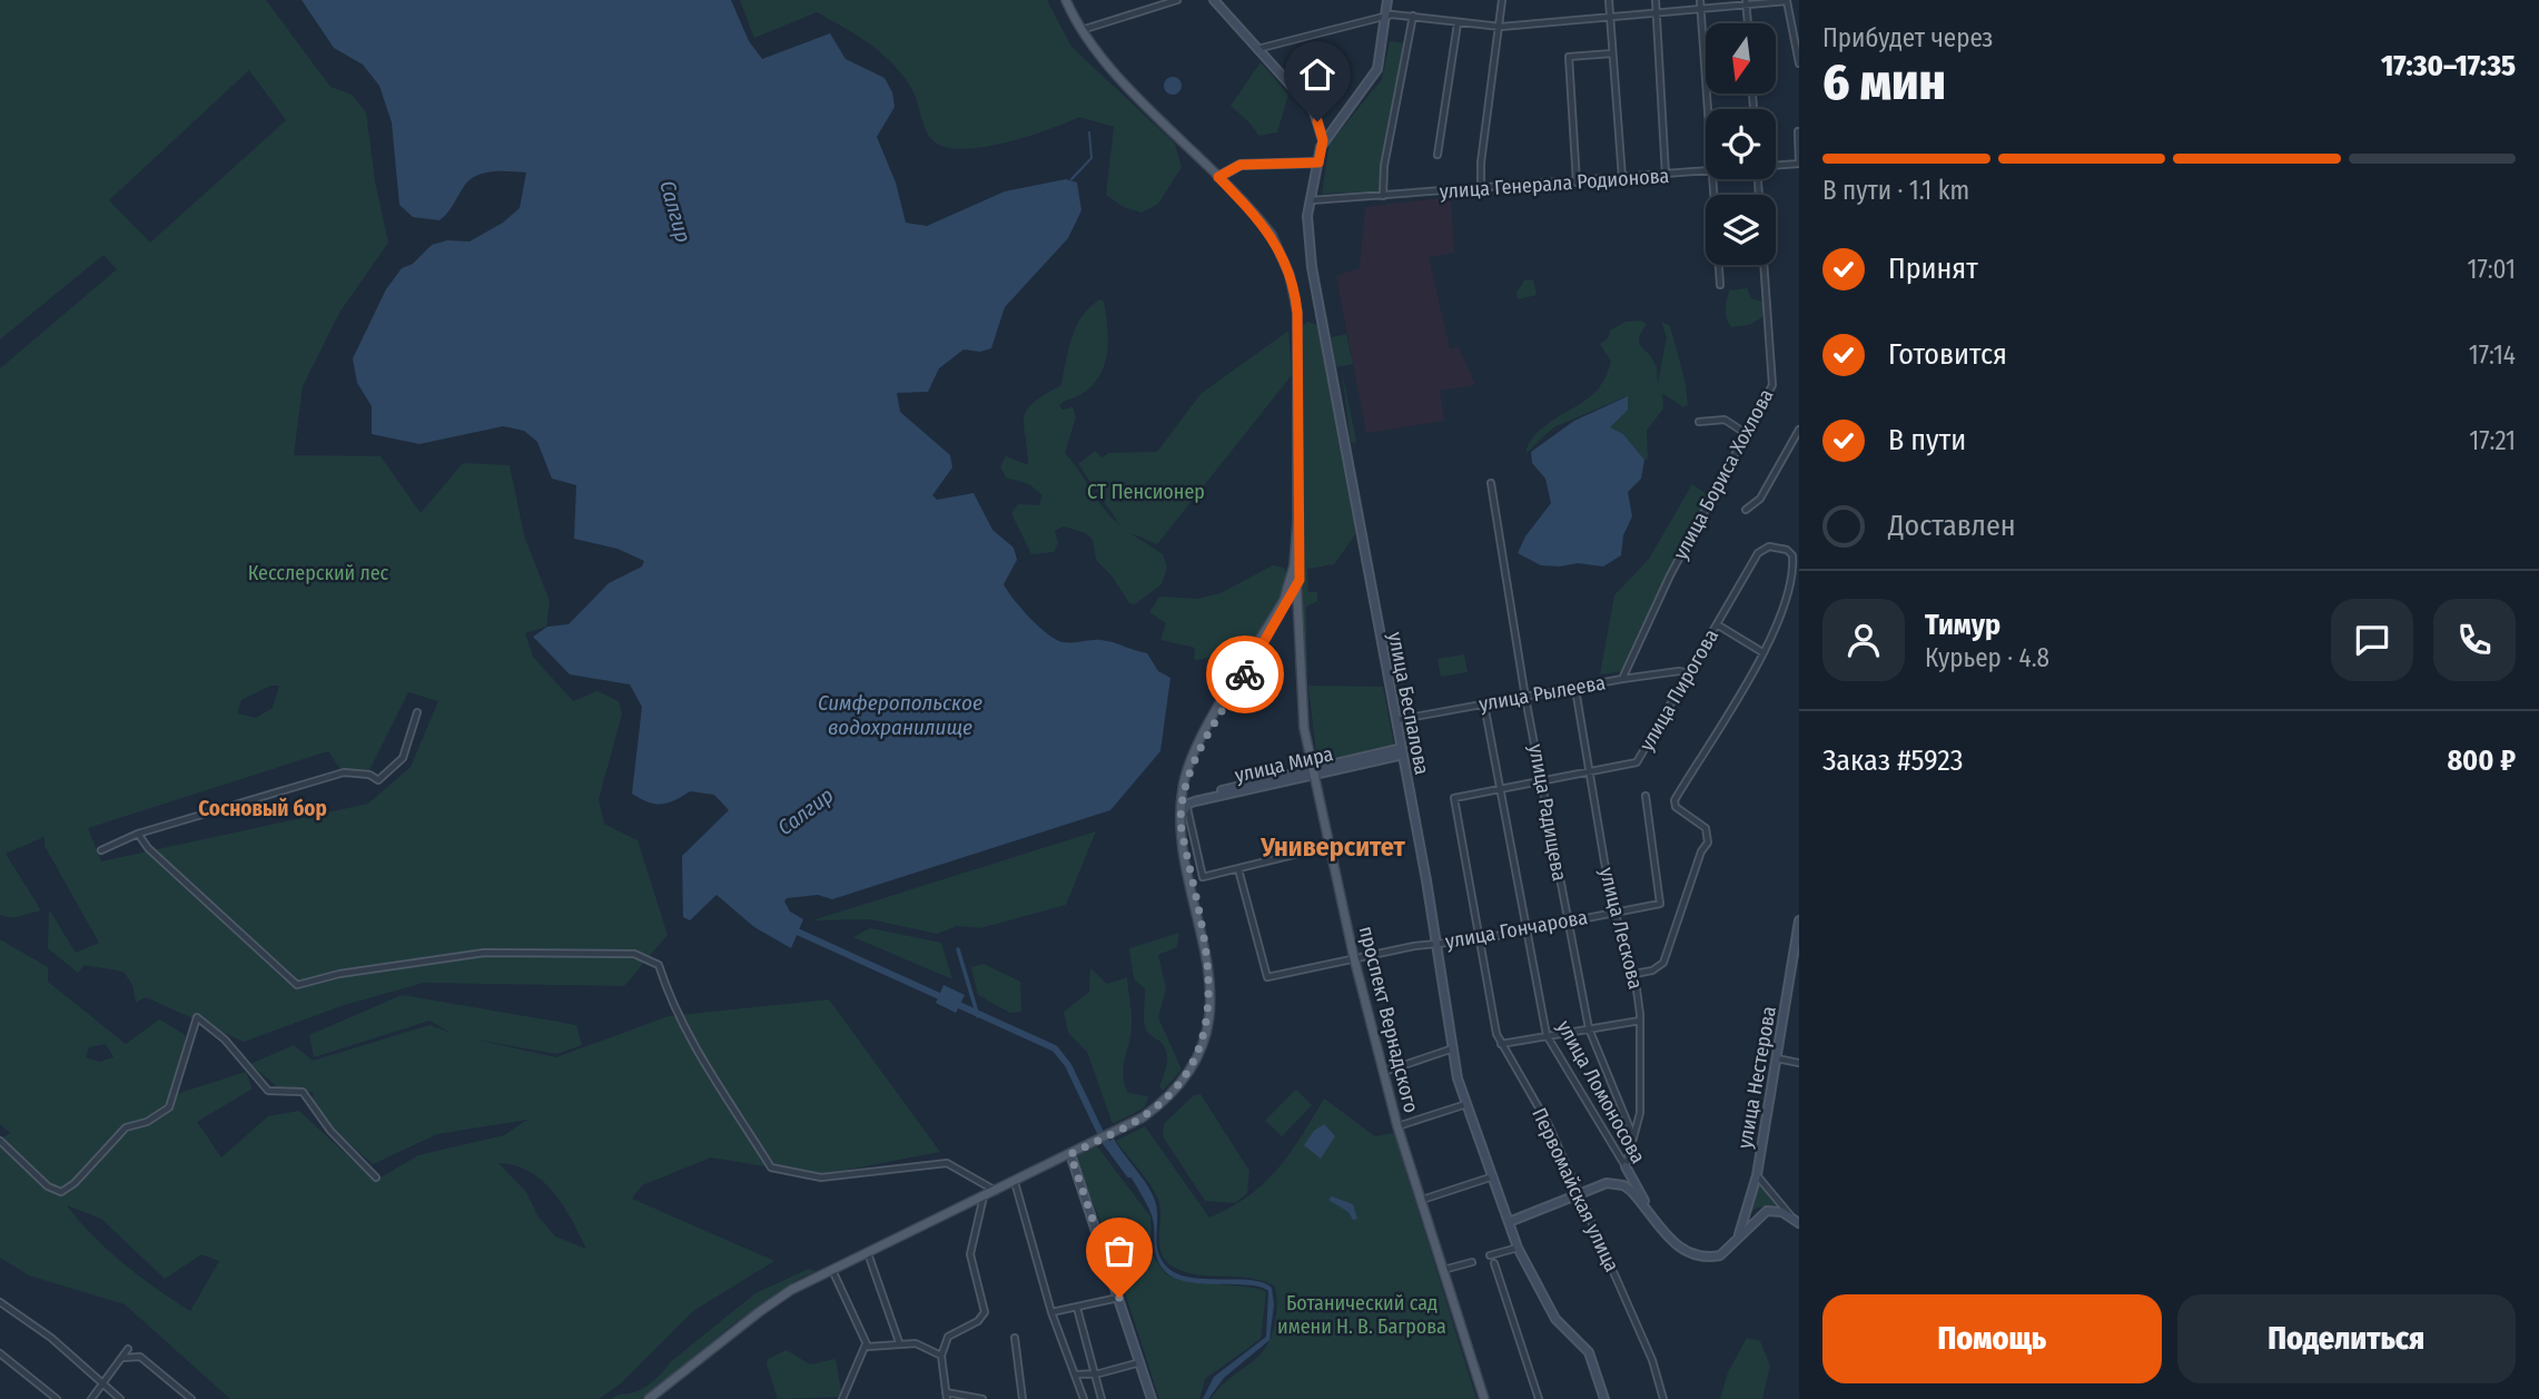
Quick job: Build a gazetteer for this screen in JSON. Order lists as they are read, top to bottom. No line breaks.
{"streets":{"main road":["улица Беспалова","улица Мира","проспект Вернадского","улица Нестерова","улица Ломоносова"],"street":["улица Генерала Родионова","улица Бориса Хохлова","улица Пирогова","улица Рылеева","улица Радищева","улица Лескова","улица Гончарова","Первомайская улица"]},"crossings":[["улица Генерала Родионова","улица Беспалова"],["улица Бориса Хохлова","улица Рылеева"],["улица Пирогова","улица Рылеева"],["улица Пирогова","улица Радищева"],["улица Пирогова","улица Лескова"],["улица Пирогова","улица Ломоносова"],["улица Пирогова","Первомайская улица"],["улица Рылеева","улица Беспалова"],["улица Рылеева","улица Радищева"],["улица Рылеева","улица Лескова"],["улица Рылеева","улица Ломоносова"],["улица Беспалова","улица Мира"],["улица Беспалова","улица Гончарова"],["улица Мира","проспект Вернадского"],["улица Радищева","улица Лескова"],["улица Радищева","улица Гончарова"],["улица Лескова","улица Гончарова"],["улица Лескова","улица Ломоносова"],["улица Гончарова","проспект Вернадского"],["улица Гончарова","улица Ломоносова"],["улица Гончарова","Первомайская улица"],["улица Нестерова","улица Ломоносова"]],"districts":["Сосновый бор","Университет"],"water":["Салгир","Симферопольское водохранилище"],"parks":["СТ Пенсионер","Кесслерский лес","Ботанический сад имени Н. В. Багрова"],"north":"bottom","page":{"heading":["6 мин","Прибудет через","17:30–17:35"],"panel":["Тимур","Курьер · 4.8","Заказ #5923","800 ₽"],"bar":"В пути · 1.1 km","list":[["Принят","17:01"],["Готовится","17:14"],["В пути","17:21"],"Доставлен"],"buttons":["Помощь","Поделиться"]}}
